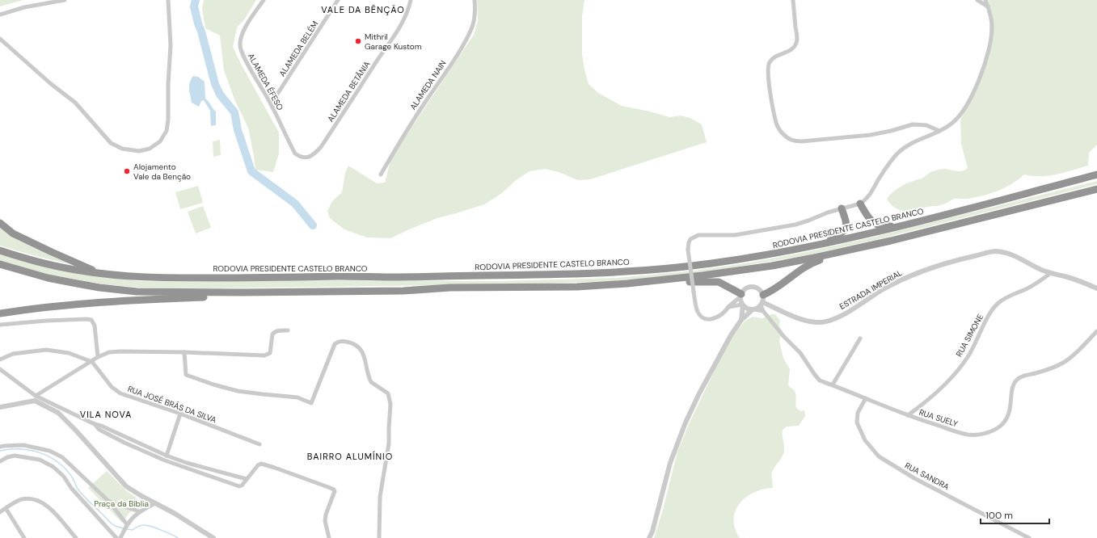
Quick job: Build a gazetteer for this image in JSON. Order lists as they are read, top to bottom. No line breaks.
{"streets":{"highway":["RODOVIA PRESIDENTE CASTELO BRANCO"],"street":["ALAMEDA BELÉM","ALAMEDA ÉFESO","ALAMEDA NAIN","ALAMEDA BETÂNIA","ESTRADA IMPERIAL","RUA SIMONE","RUA JOSÉ BRÁS DA SILVA","RUA SUELY","RUA SANDRA"]},"crossings":[["ALAMEDA BELÉM","ALAMEDA ÉFESO"],["ALAMEDA ÉFESO","ALAMEDA BETÂNIA"],["ESTRADA IMPERIAL","RUA SIMONE"],["ESTRADA IMPERIAL","RUA SUELY"],["RUA SIMONE","RUA SUELY"],["RUA SUELY","RUA SANDRA"]],"districts":["VALE DA BÊNÇÃO","VILA NOVA","BAIRRO ALUMÍNIO"],"parks":["Praça da Bíblia"],"places":["Mithril Garage Kustom","Alojamento Vale da Benção"],"scale_bar":"100 m"}
